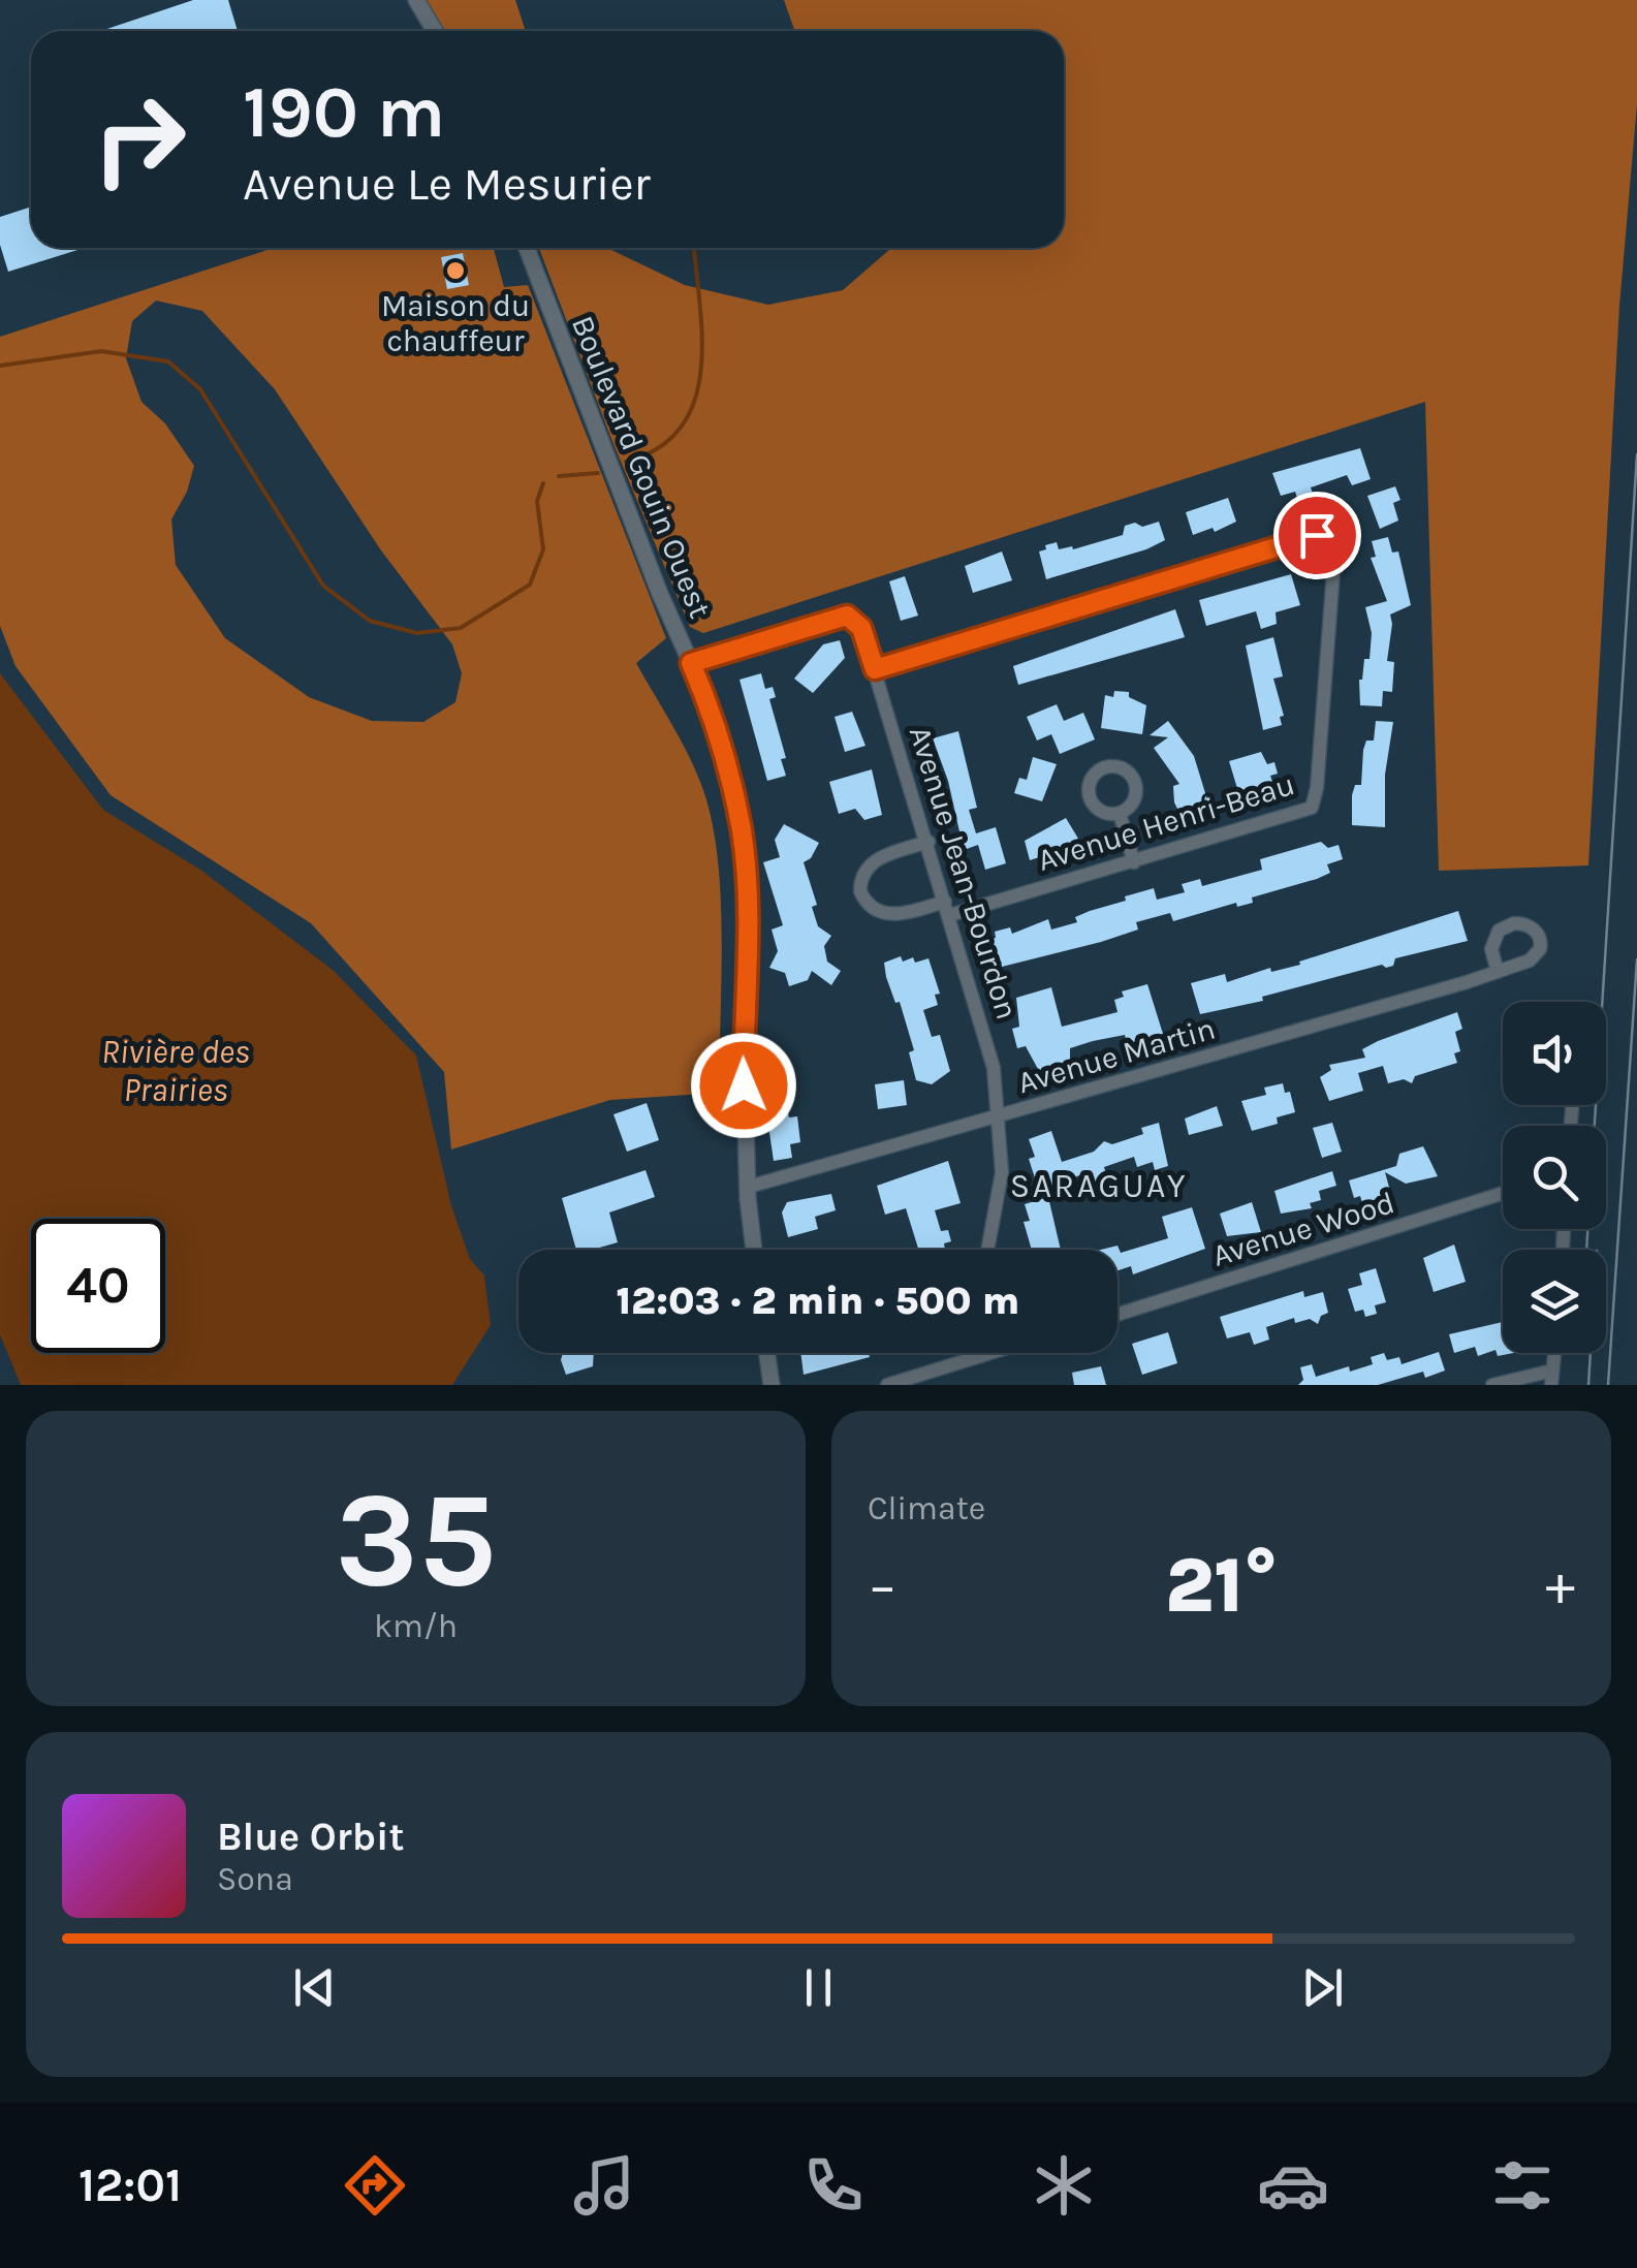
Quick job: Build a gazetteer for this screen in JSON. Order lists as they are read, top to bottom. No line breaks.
{"streets":{"street":["Boulevard Gouin Ouest","Avenue Henri-Beau","Avenue Jean-Bourdon","Avenue Martin","Avenue Wood"]},"crossings":[["Boulevard Gouin Ouest","Avenue Jean-Bourdon"],["Boulevard Gouin Ouest","Avenue Martin"],["Avenue Henri-Beau","Avenue Jean-Bourdon"],["Avenue Jean-Bourdon","Avenue Martin"]],"districts":["SARAGUAY"],"water":["Rivière des Prairies"],"places":["Maison du chauffeur"],"page":{"turn":["190 m","Avenue Le Mesurier"],"limit":"40","trip":"12:03 · 2 min · 500 m","tile":[["35","km/h"],"Climate"],"heat":["−","21°","+"],"song":["Blue Orbit","Sona"],"tabs":"12:01"}}
